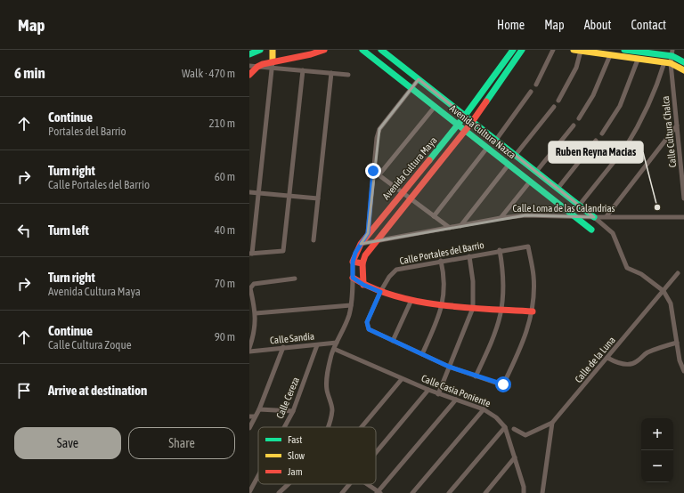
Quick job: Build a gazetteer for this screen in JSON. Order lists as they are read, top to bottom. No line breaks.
{"streets":{"street":["Avenida Cultura Nazca","Calle Cultura Chalca","Avenida Cultura Maya","Calle Loma de las Calandrias","Calle Portales del Barrio","Calle Sandía","Calle de la Luna","Calle Casia Poniente","Calle Cereza"]},"crossings":[["Avenida Cultura Nazca","Avenida Cultura Maya"],["Avenida Cultura Nazca","Calle Loma de las Calandrias"],["Avenida Cultura Maya","Calle Loma de las Calandrias"],["Avenida Cultura Maya","Calle Sandía"],["Avenida Cultura Maya","Calle Casia Poniente"],["Calle Sandía","Calle Cereza"]],"places":["Ruben Reyna Macias"],"legend":["Fast","Slow","Jam"],"page":{"header":"Map","nav":["Home","Map","About","Contact"],"heading":["6 min","Walk · 470 m"],"list":[["Continue","Portales del Barrio","210 m"],["Turn right","Calle Portales del Barrio","60 m"],["Turn left","40 m"],["Turn right","Avenida Cultura Maya","70 m"],["Continue","Calle Cultura Zoque","90 m"],"Arrive at destination"],"buttons":["Save","Share"],"map_buttons":["+","−"]}}
